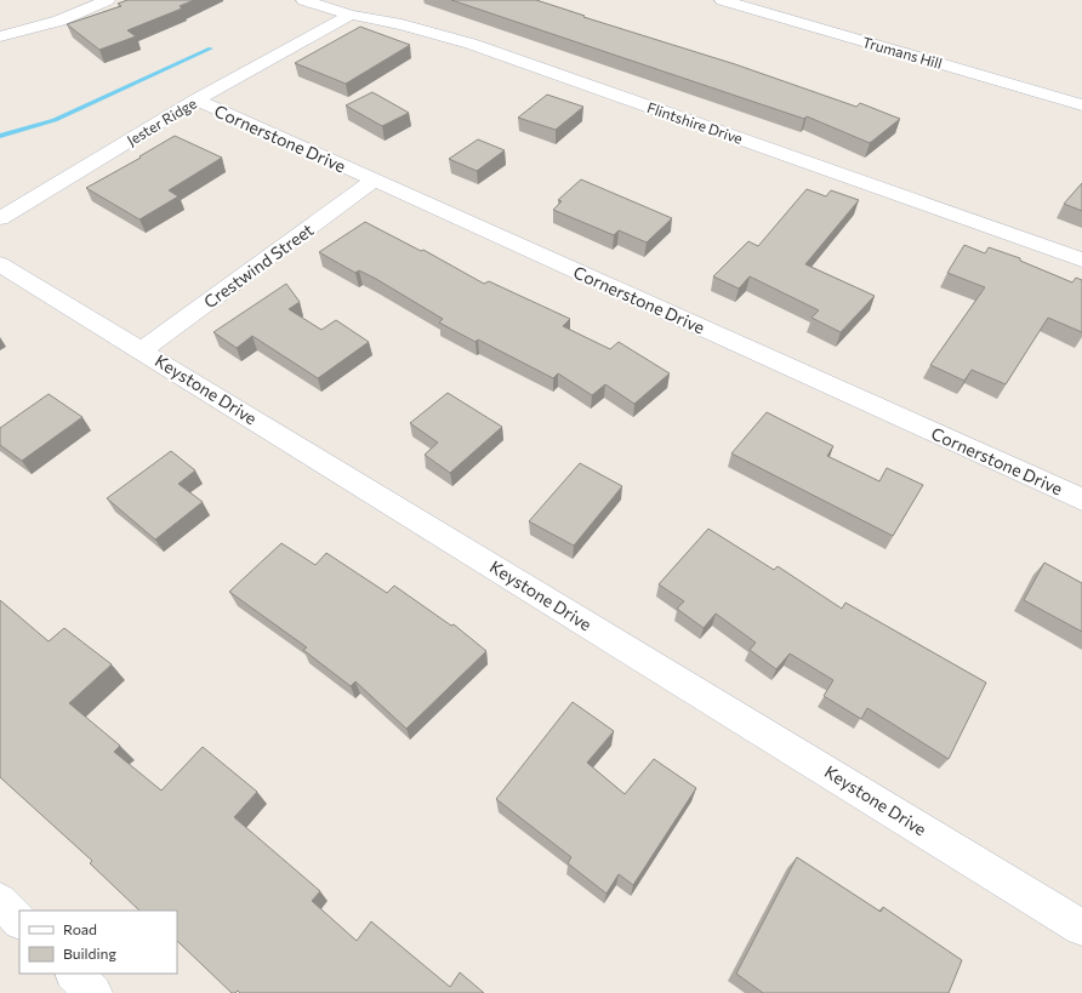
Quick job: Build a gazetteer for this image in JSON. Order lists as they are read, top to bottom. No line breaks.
{"streets":{"street":["Trumans Hill","Jester Ridge","Flintshire Drive","Cornerstone Drive","Crestwind Street","Keystone Drive"]},"crossings":[["Jester Ridge","Flintshire Drive"],["Jester Ridge","Cornerstone Drive"],["Cornerstone Drive","Crestwind Street"],["Crestwind Street","Keystone Drive"]],"legend":["Road","Building"]}
